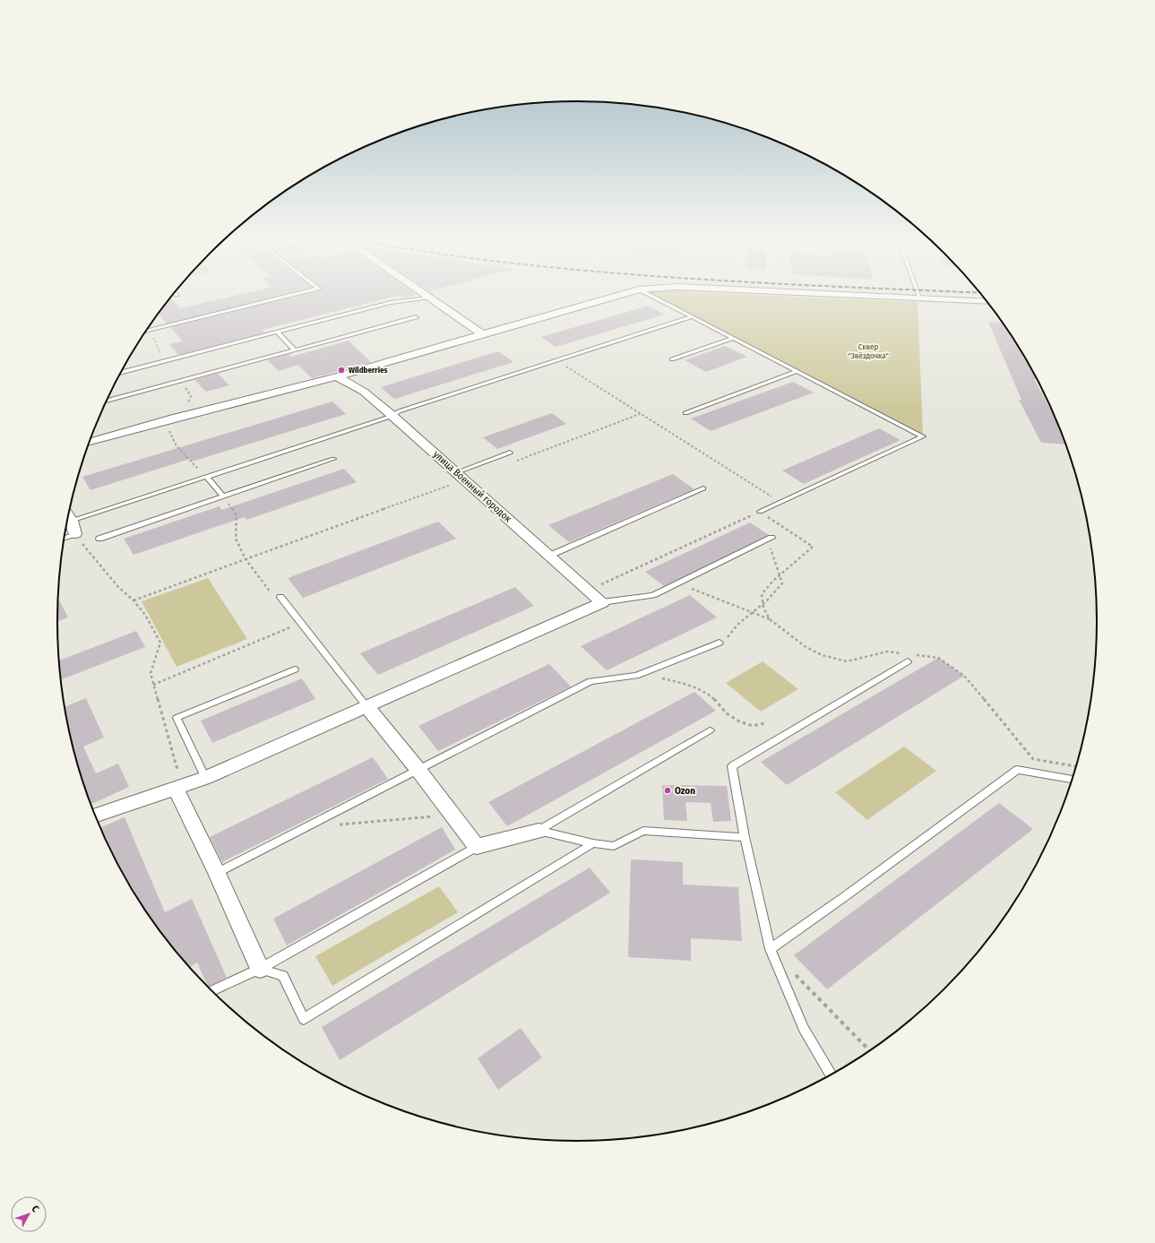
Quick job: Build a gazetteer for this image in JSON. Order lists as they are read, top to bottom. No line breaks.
{"streets":{"street":["улица Военный городок"]},"parks":["Сквер \"Звёздочка\""],"places":["Wildberries","Ozon"],"north":"top right"}
